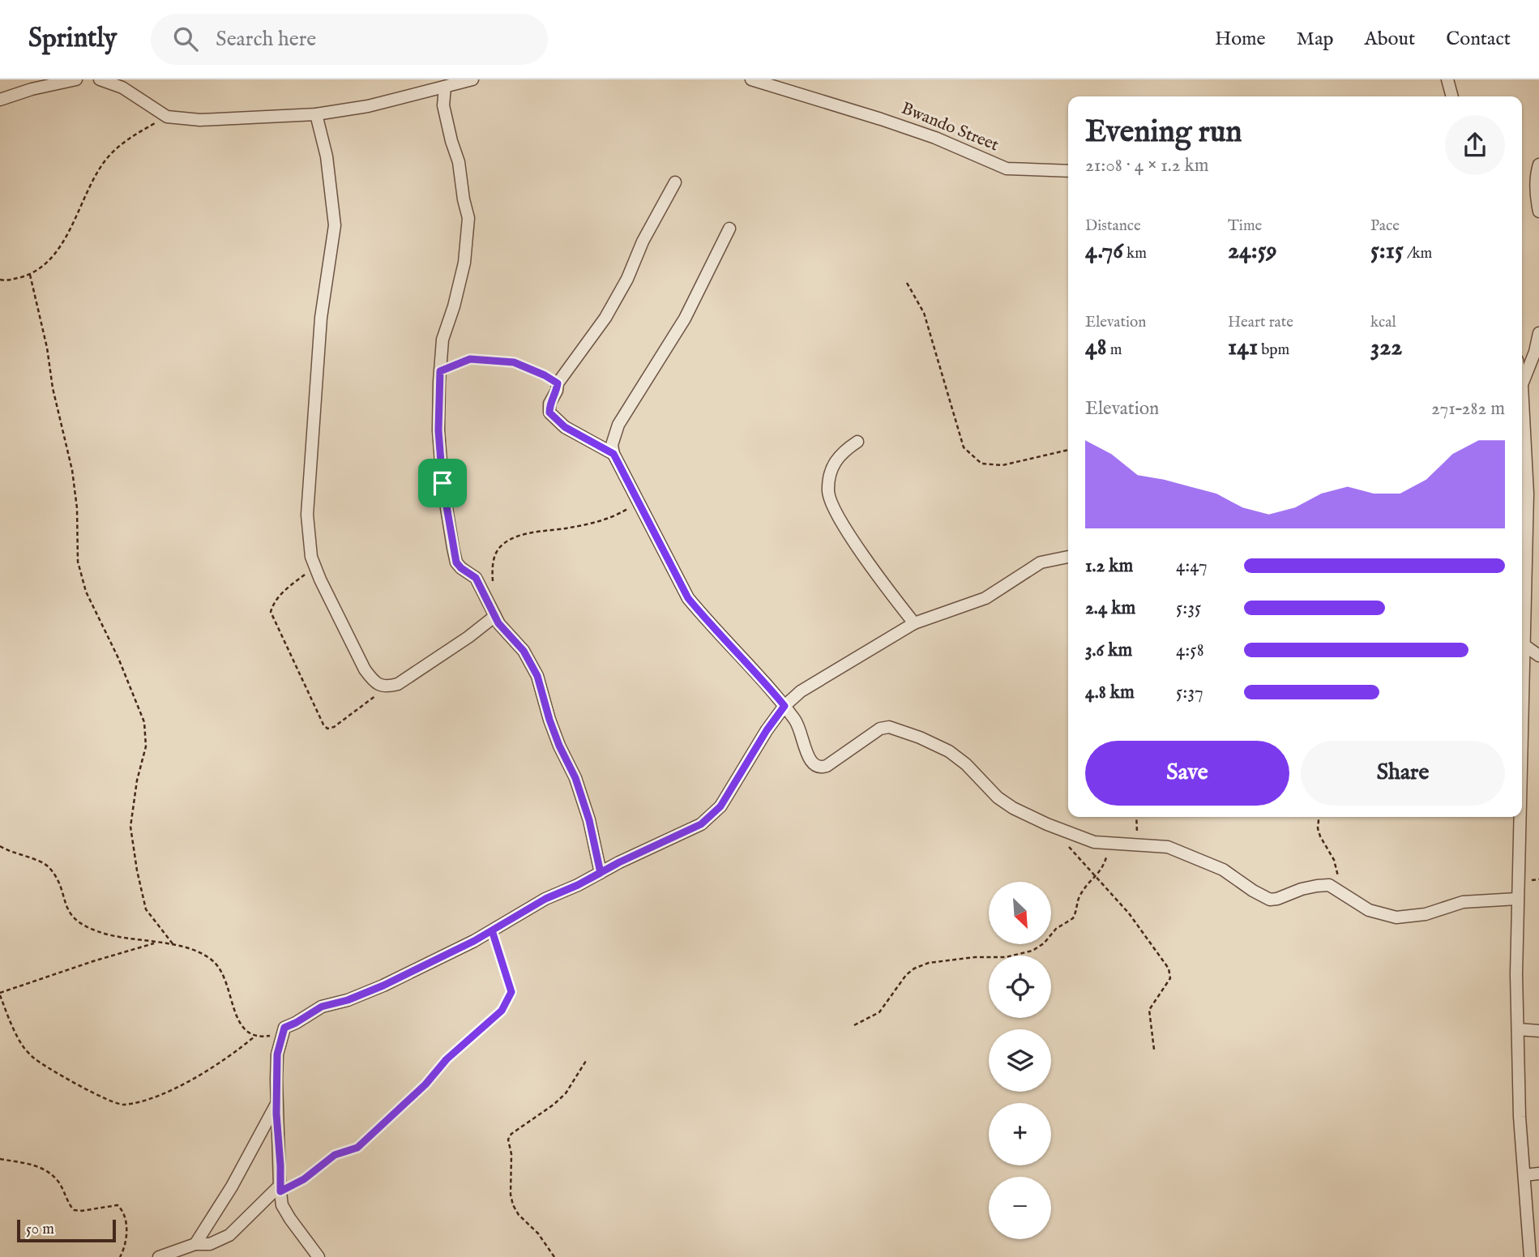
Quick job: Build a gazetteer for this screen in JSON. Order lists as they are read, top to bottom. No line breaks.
{"streets":{"street":["Bwando Street"]},"scale_bar":"50 m","north":"bottom right","page":{"header":"Sprintly","search":"Search here","nav":["Home","Map","About","Contact"],"heading":["Evening run","21:08 · 4 × 1.2 km"],"stats":[["Distance","4.76 km"],["Time","24:59"],["Pace","5:15 /km"],["Elevation","48 m"],["Heart rate","141 bpm"],["kcal","322"]],"chart":["Elevation","271–282 m"],"list":[{"name":"1.2 km","note":"4:47"},{"name":"2.4 km","note":"5:35"},{"name":"3.6 km","note":"4:58"},{"name":"4.8 km","note":"5:37"}],"buttons":["Save","Share"],"map_buttons":["+","−"],"scale":"50 m"}}
